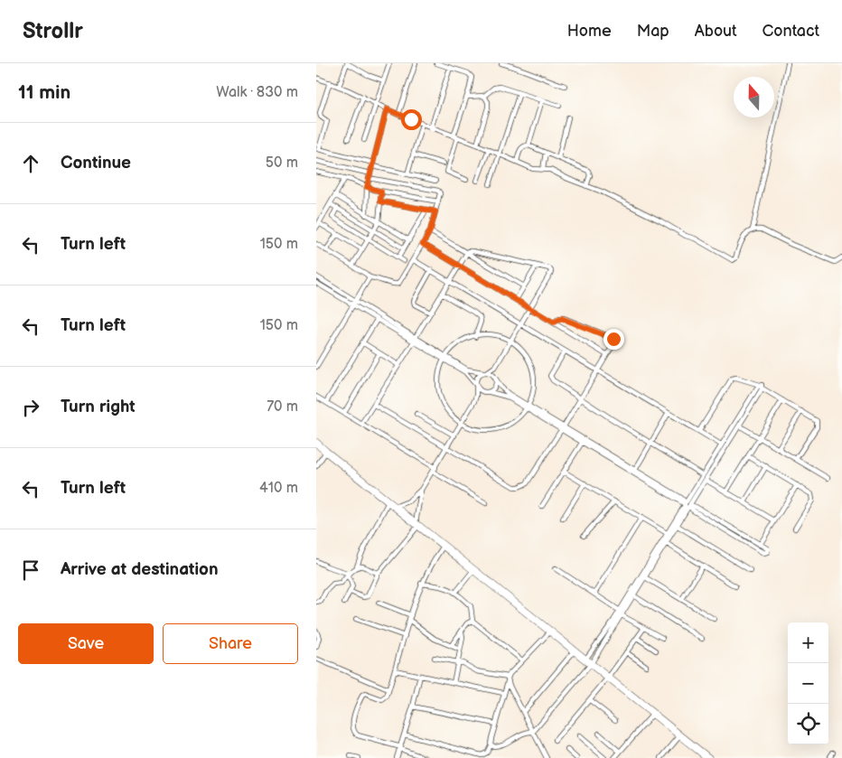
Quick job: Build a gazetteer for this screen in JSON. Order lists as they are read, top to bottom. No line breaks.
{"north":"top","page":{"header":"Strollr","nav":["Home","Map","About","Contact"],"heading":["11 min","Walk · 830 m"],"list":[["Continue","50 m"],["Turn left","150 m"],["Turn left","150 m"],["Turn right","70 m"],["Turn left","410 m"],"Arrive at destination"],"buttons":["Save","Share"],"map_buttons":["+","−"]}}
